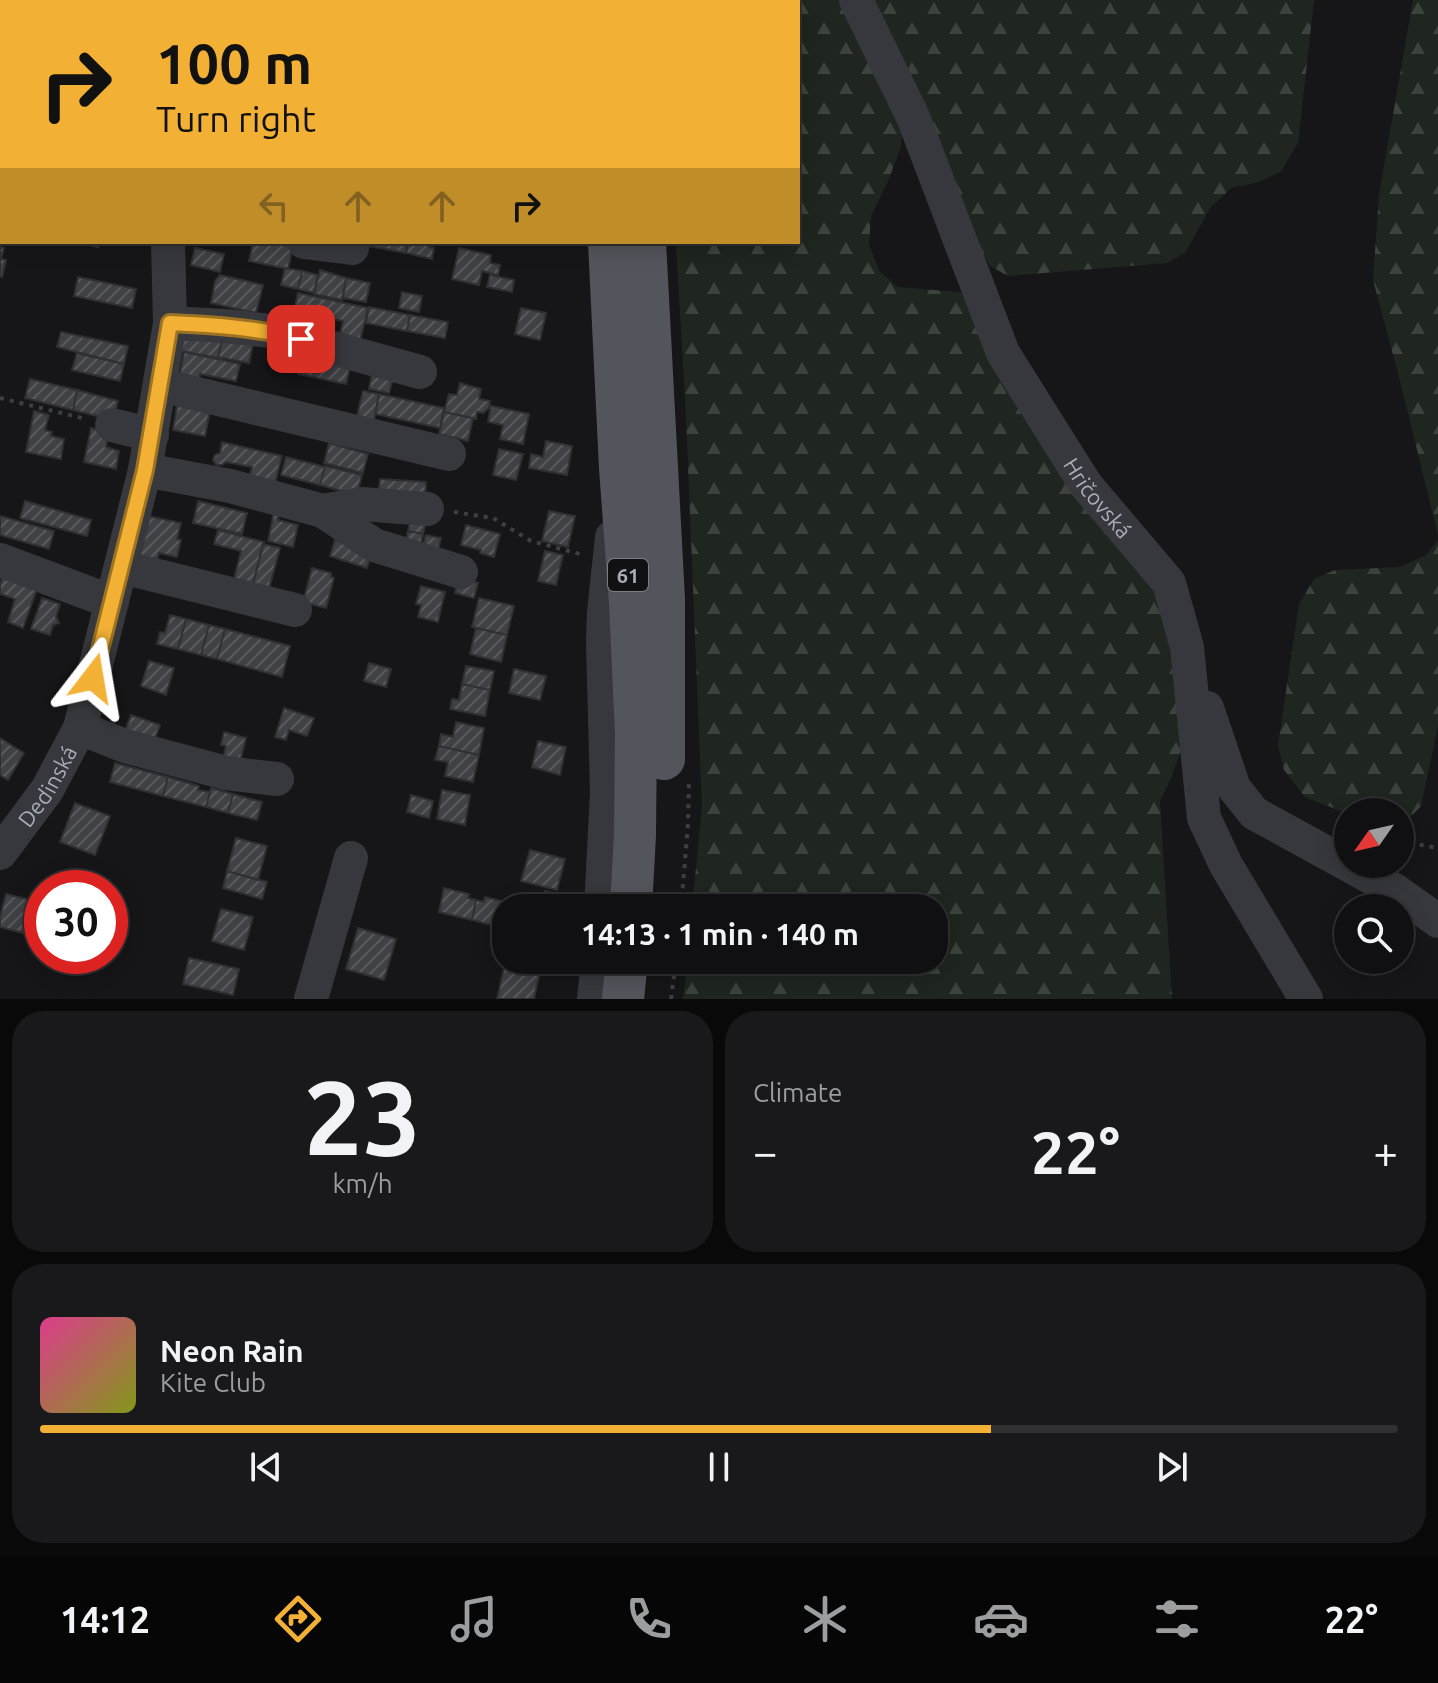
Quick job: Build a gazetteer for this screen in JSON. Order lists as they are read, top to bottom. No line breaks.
{"streets":{"main road":["61"],"street":["Hričovská","Dedinská"]},"north":"bottom left","page":{"turn":["100 m","Turn right"],"limit":"30","trip":"14:13 · 1 min · 140 m","tile":[["23","km/h"],"Climate"],"heat":["−","22°","+"],"song":["Neon Rain","Kite Club"],"tabs":["14:12","22°"]}}
